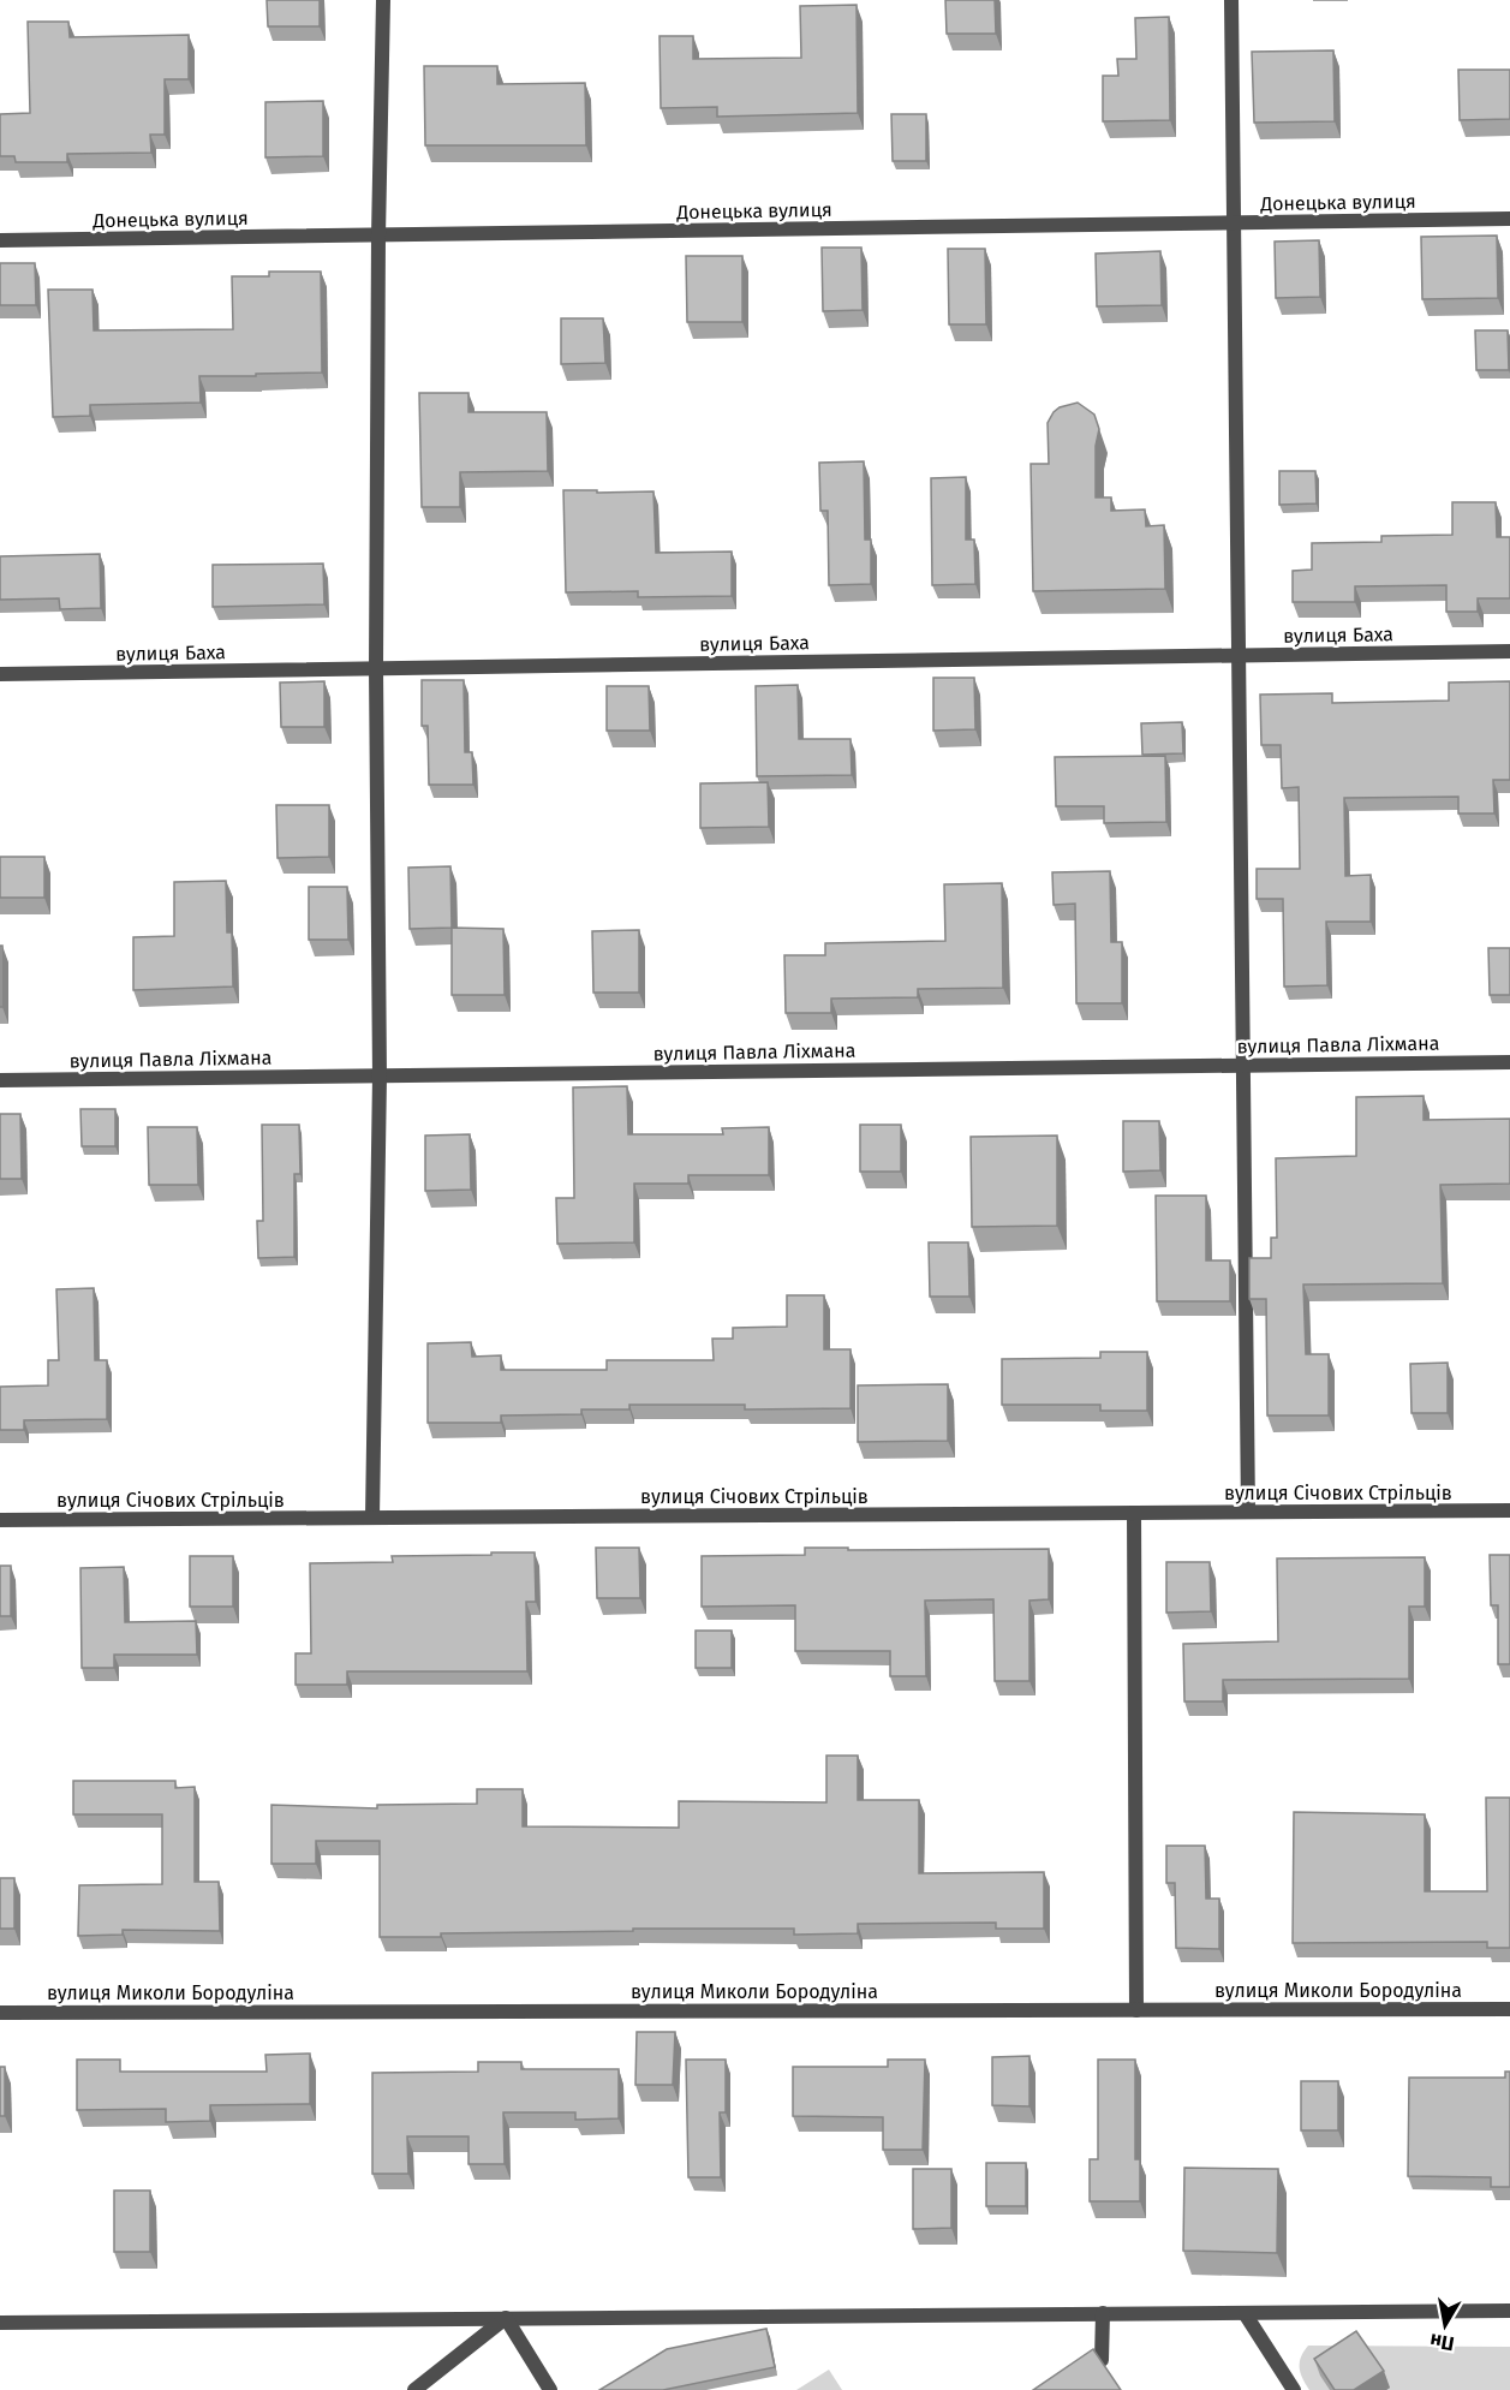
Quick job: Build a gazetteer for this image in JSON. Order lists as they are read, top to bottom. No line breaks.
{"streets":{"street":["Донецька вулиця","вулиця Баха","вулиця Павла Ліхмана","вулиця Січових Стрільців","вулиця Миколи Бородуліна"]},"north":"bottom"}
